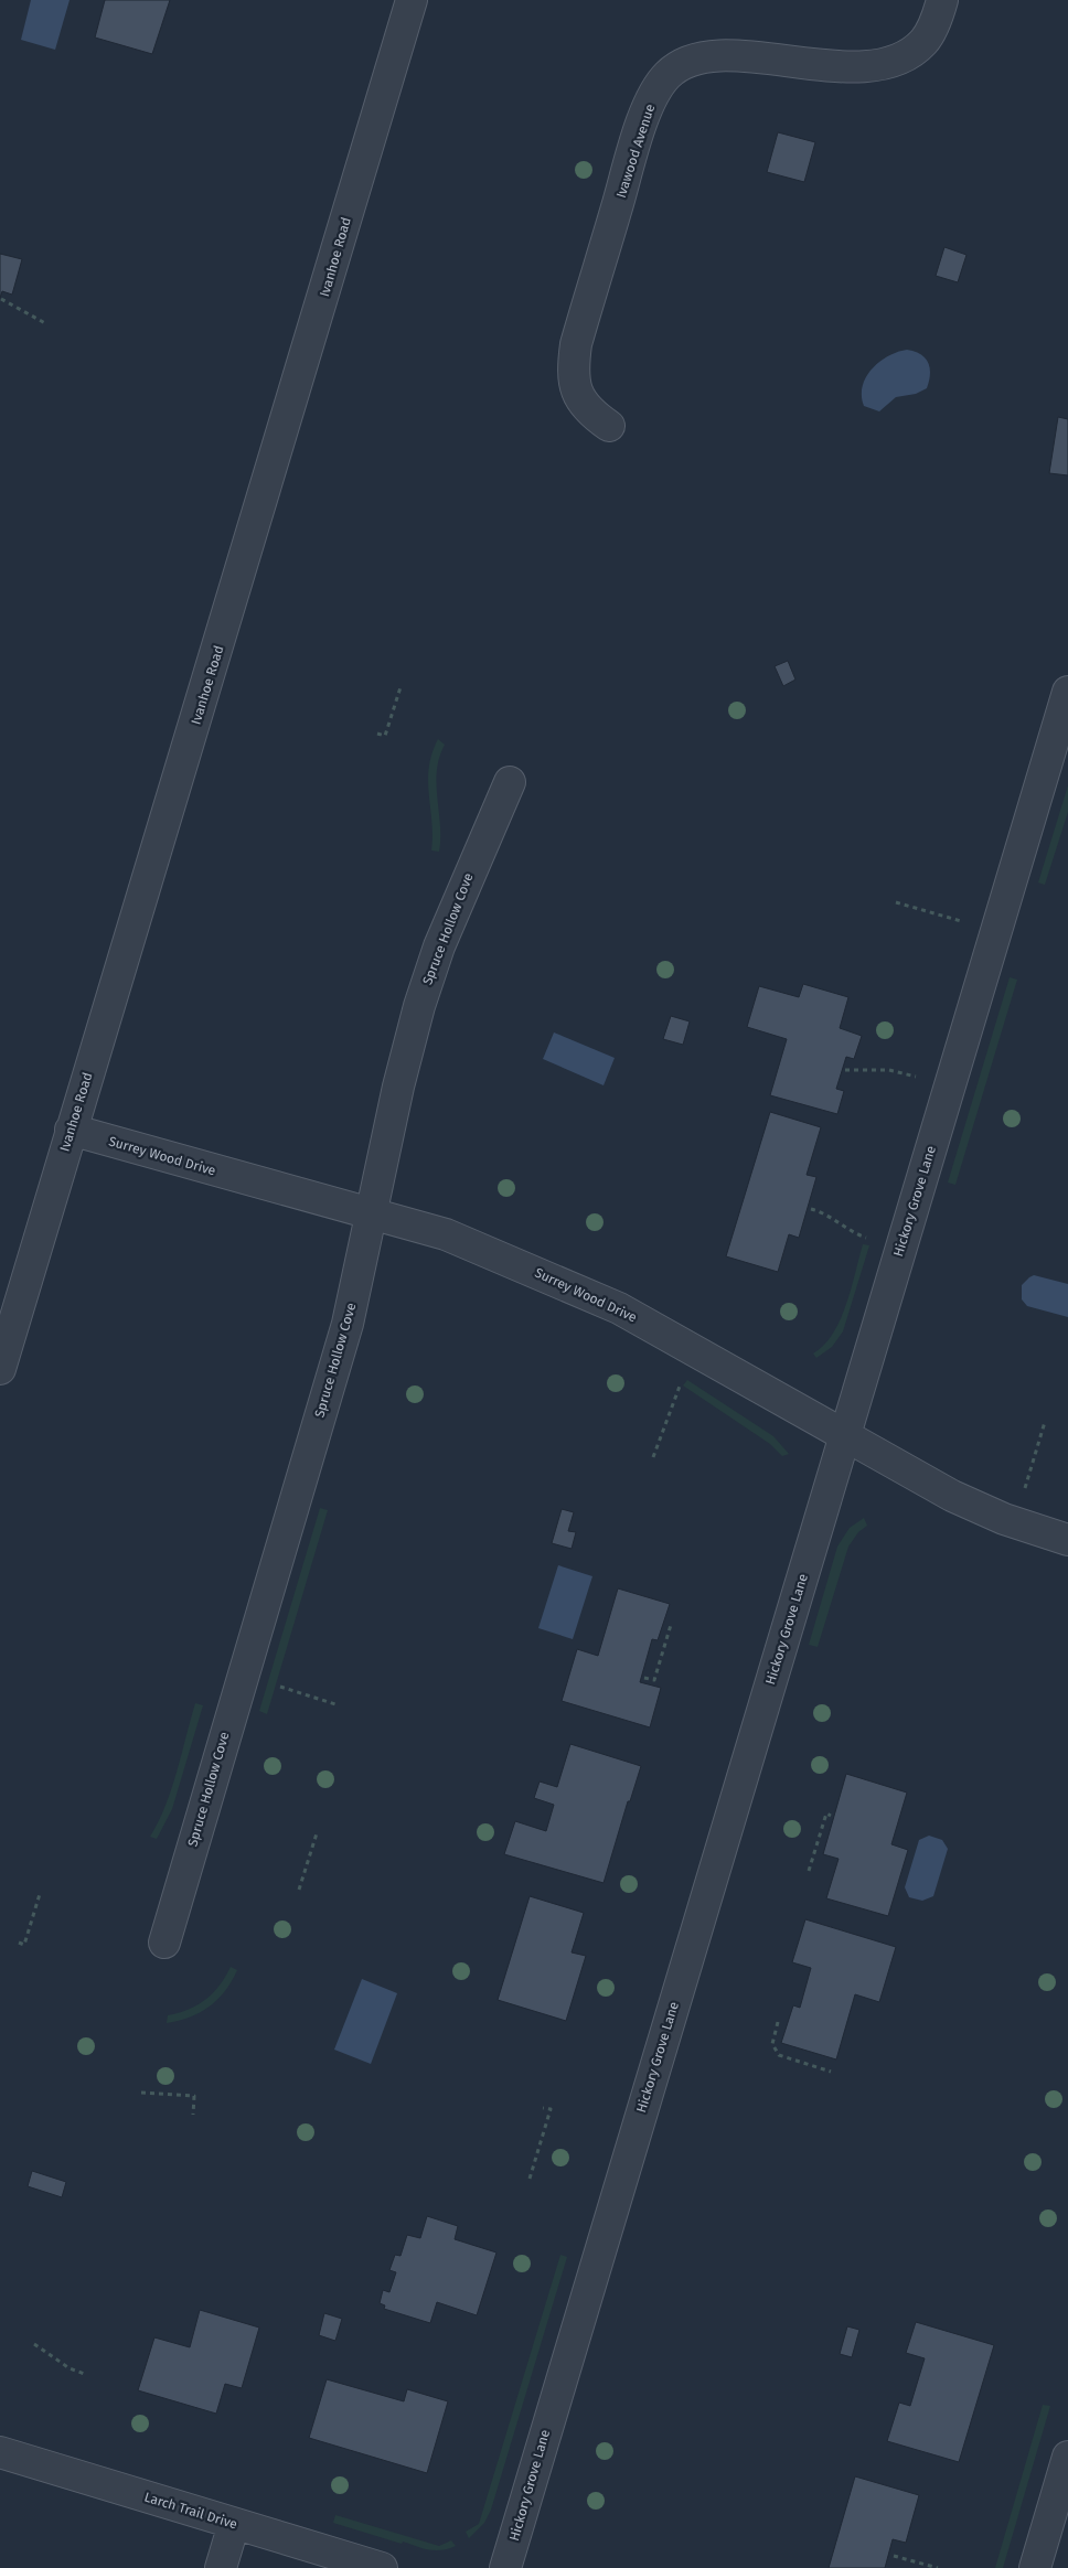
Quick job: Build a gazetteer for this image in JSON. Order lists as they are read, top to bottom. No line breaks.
{"streets":{"street":["Ivawood Avenue","Ivanhoe Road","Spruce Hollow Cove","Surrey Wood Drive","Hickory Grove Lane","Larch Trail Drive"]},"crossings":[["Ivanhoe Road","Surrey Wood Drive"],["Spruce Hollow Cove","Surrey Wood Drive"],["Surrey Wood Drive","Hickory Grove Lane"]]}
